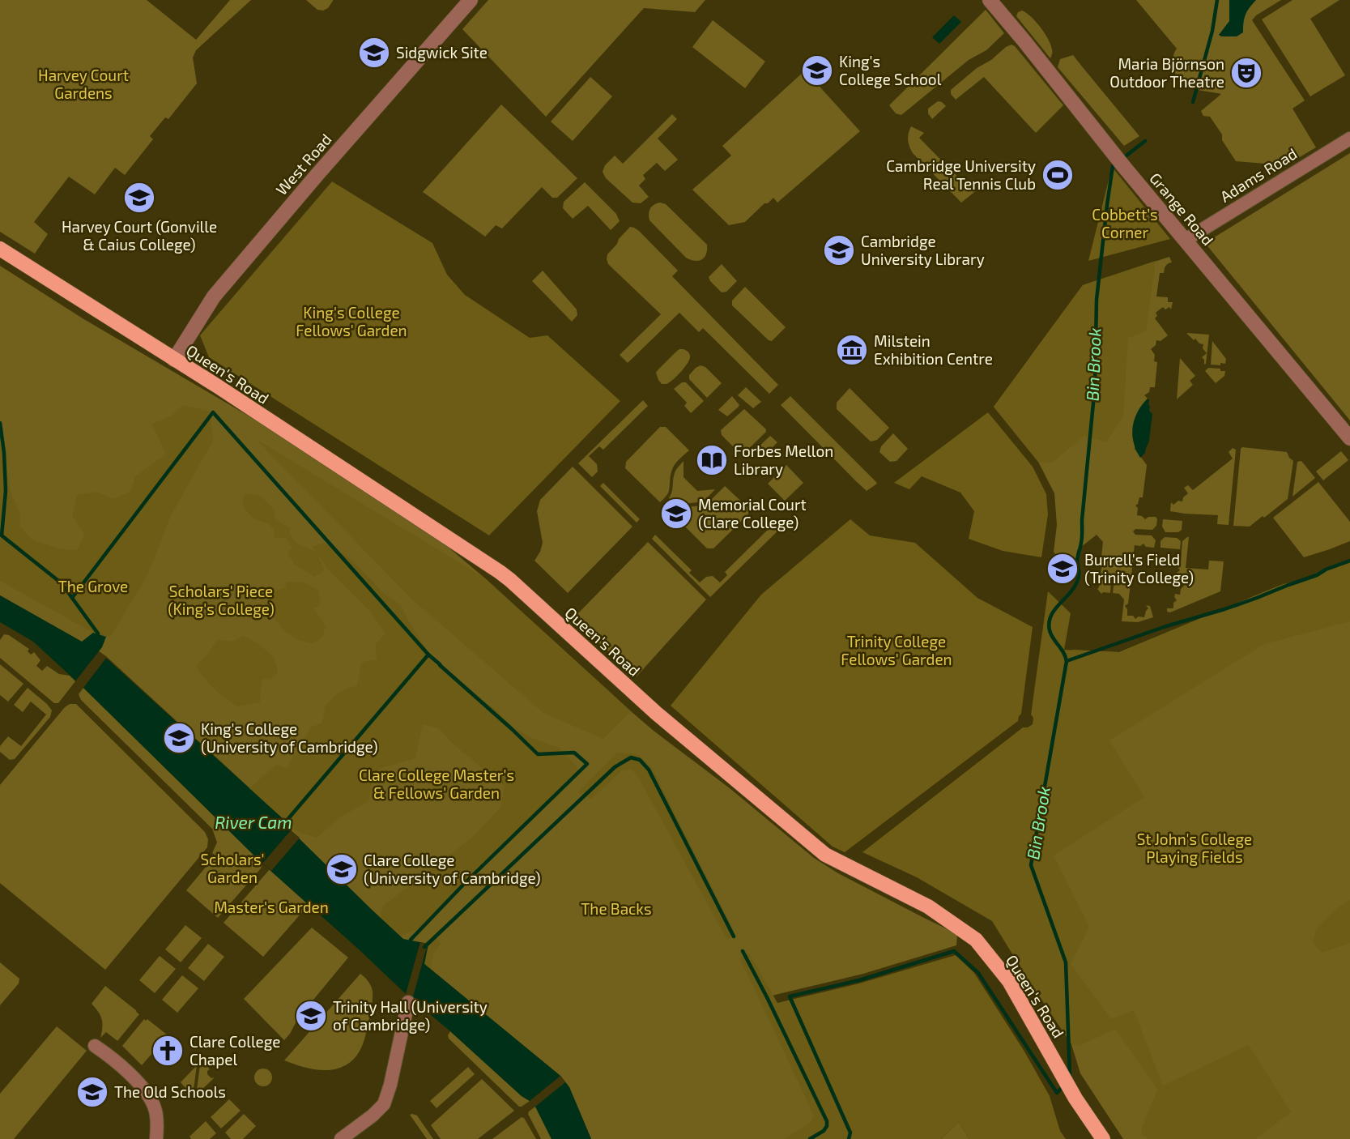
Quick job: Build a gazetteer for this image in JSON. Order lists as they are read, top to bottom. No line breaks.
{"streets":{"main road":["Queen's Road"],"street":["West Road","Adams Road","Grange Road"]},"crossings":[["West Road","Queen's Road"],["Adams Road","Grange Road"]],"water":["Bin Brook","River Cam"],"parks":["Harvey Court Gardens","Cobbett’s Corner","King's College Fellows' Garden","The Grove","Scholars' Piece (King's College)","Trinity College Fellows' Garden","Clare College Master's & Fellows' Garden","St John's College Playing Fields","Scholars' Garden","Master's Garden","The Backs"],"places":{"school or university":["Sidgwick Site","King's College School","Harvey Court (Gonville & Caius College)","Cambridge University Library","Memorial Court (Clare College)","Burrell's Field (Trinity College)","King's College (University of Cambridge)","Clare College (University of Cambridge)","Trinity Hall (University of Cambridge)","The Old Schools"],"theatre":["Maria Björnson Outdoor Theatre"],"sports":["Cambridge University Real Tennis Club"],"museum":["Milstein Exhibition Centre"],"library":["Forbes Mellon Library"],"church":["Clare College Chapel"]}}
